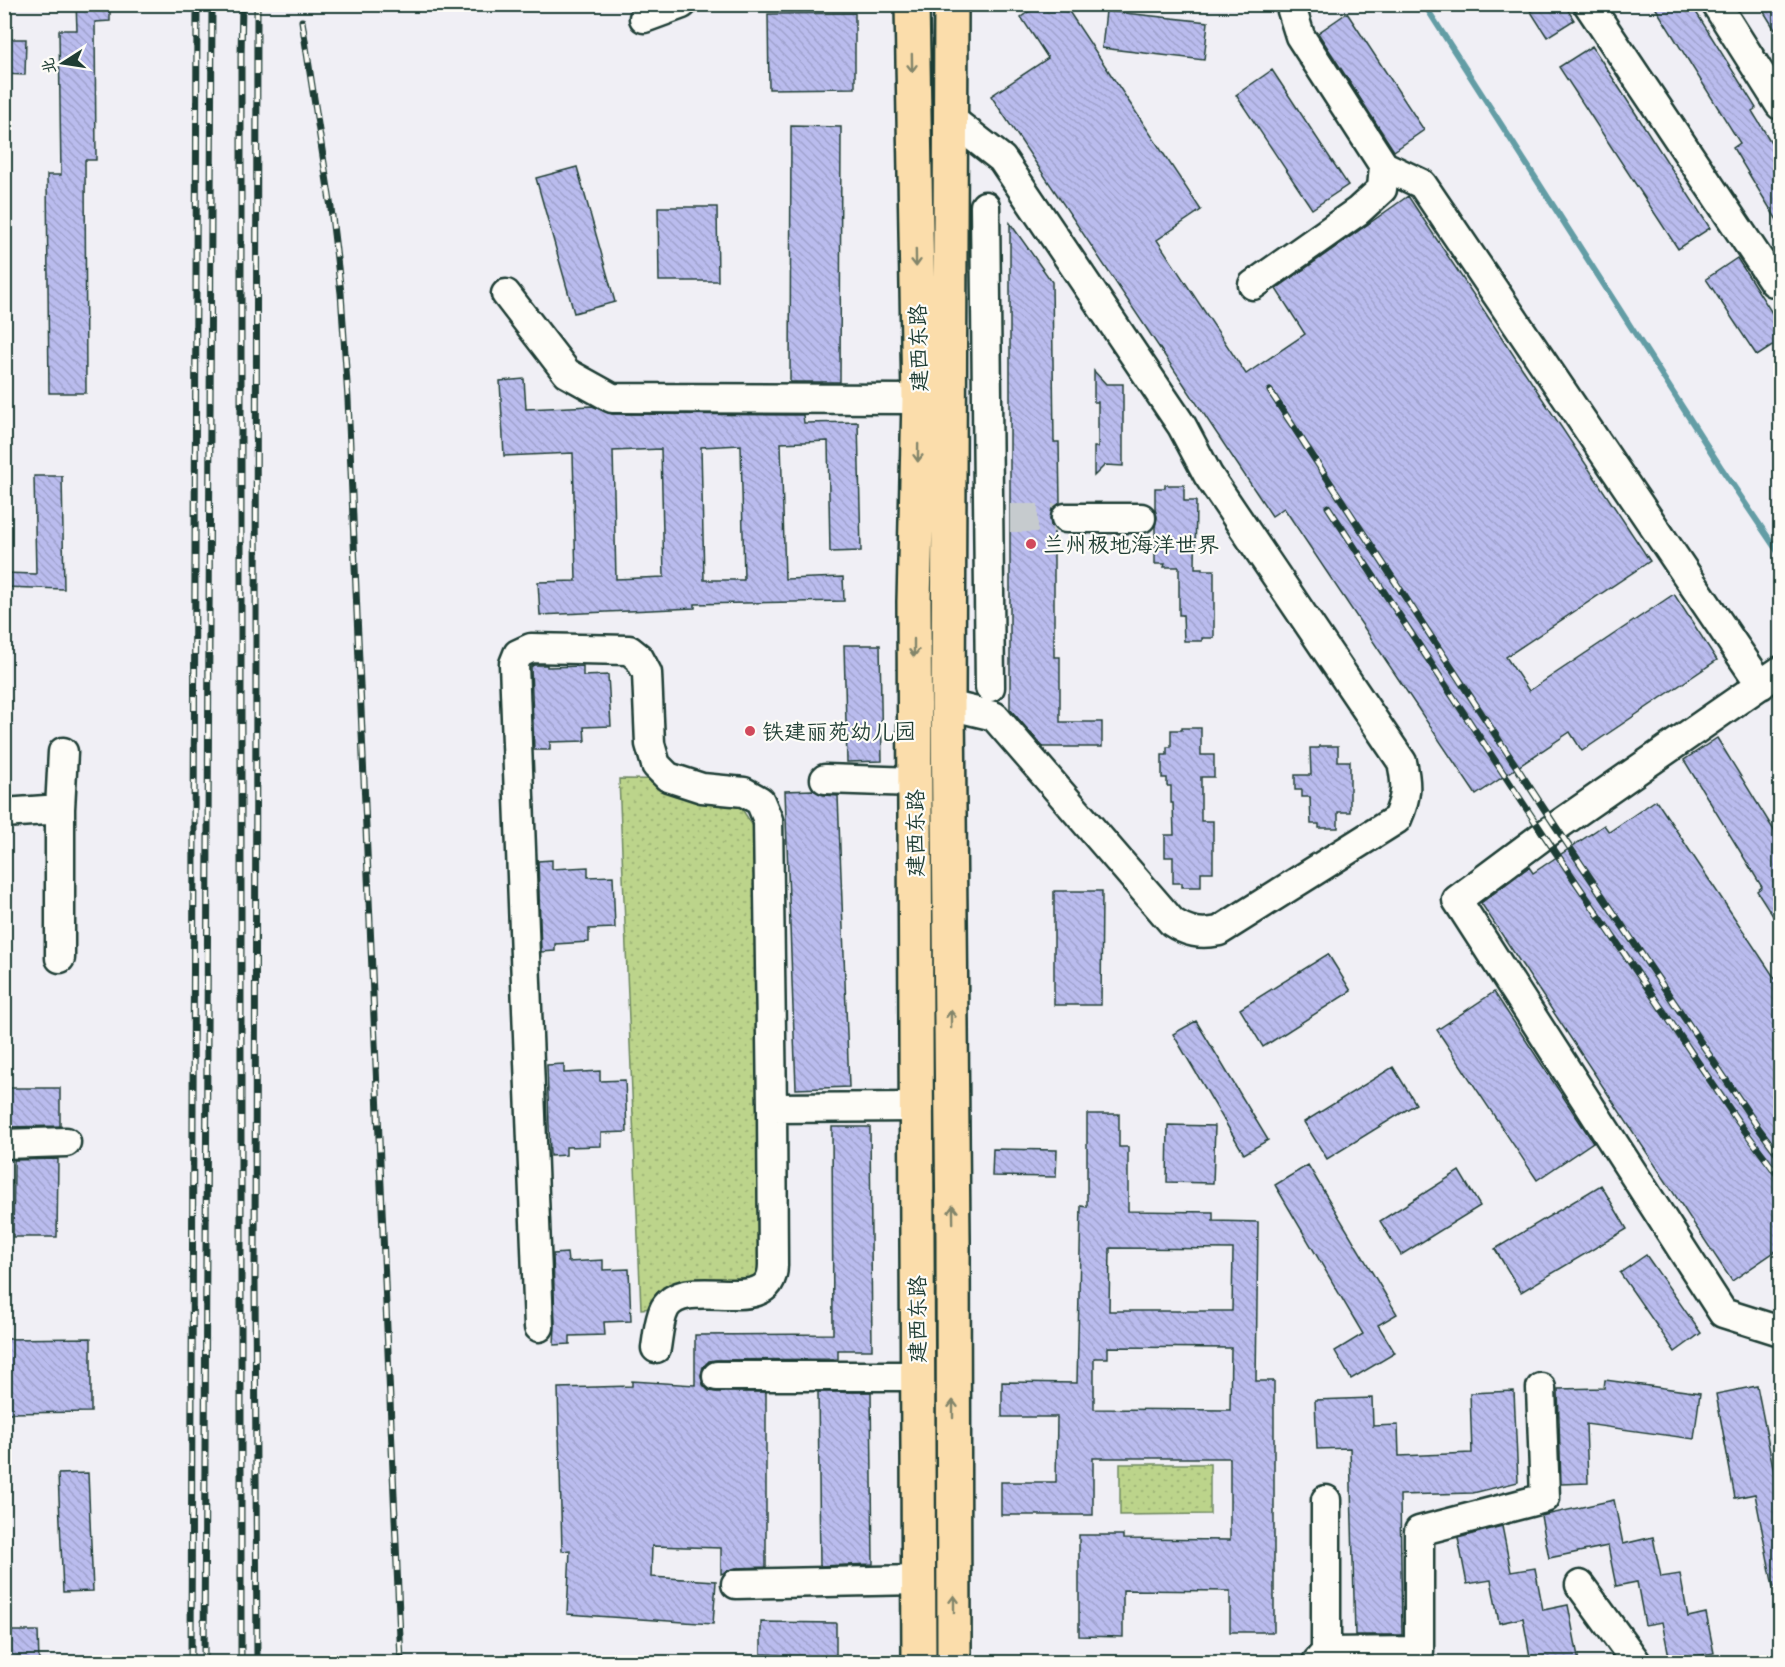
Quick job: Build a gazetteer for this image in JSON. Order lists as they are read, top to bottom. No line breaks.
{"streets":{"highway":["建西东路"]},"places":["兰州极地海洋世界","铁建丽苑幼儿园"],"north":"left"}
